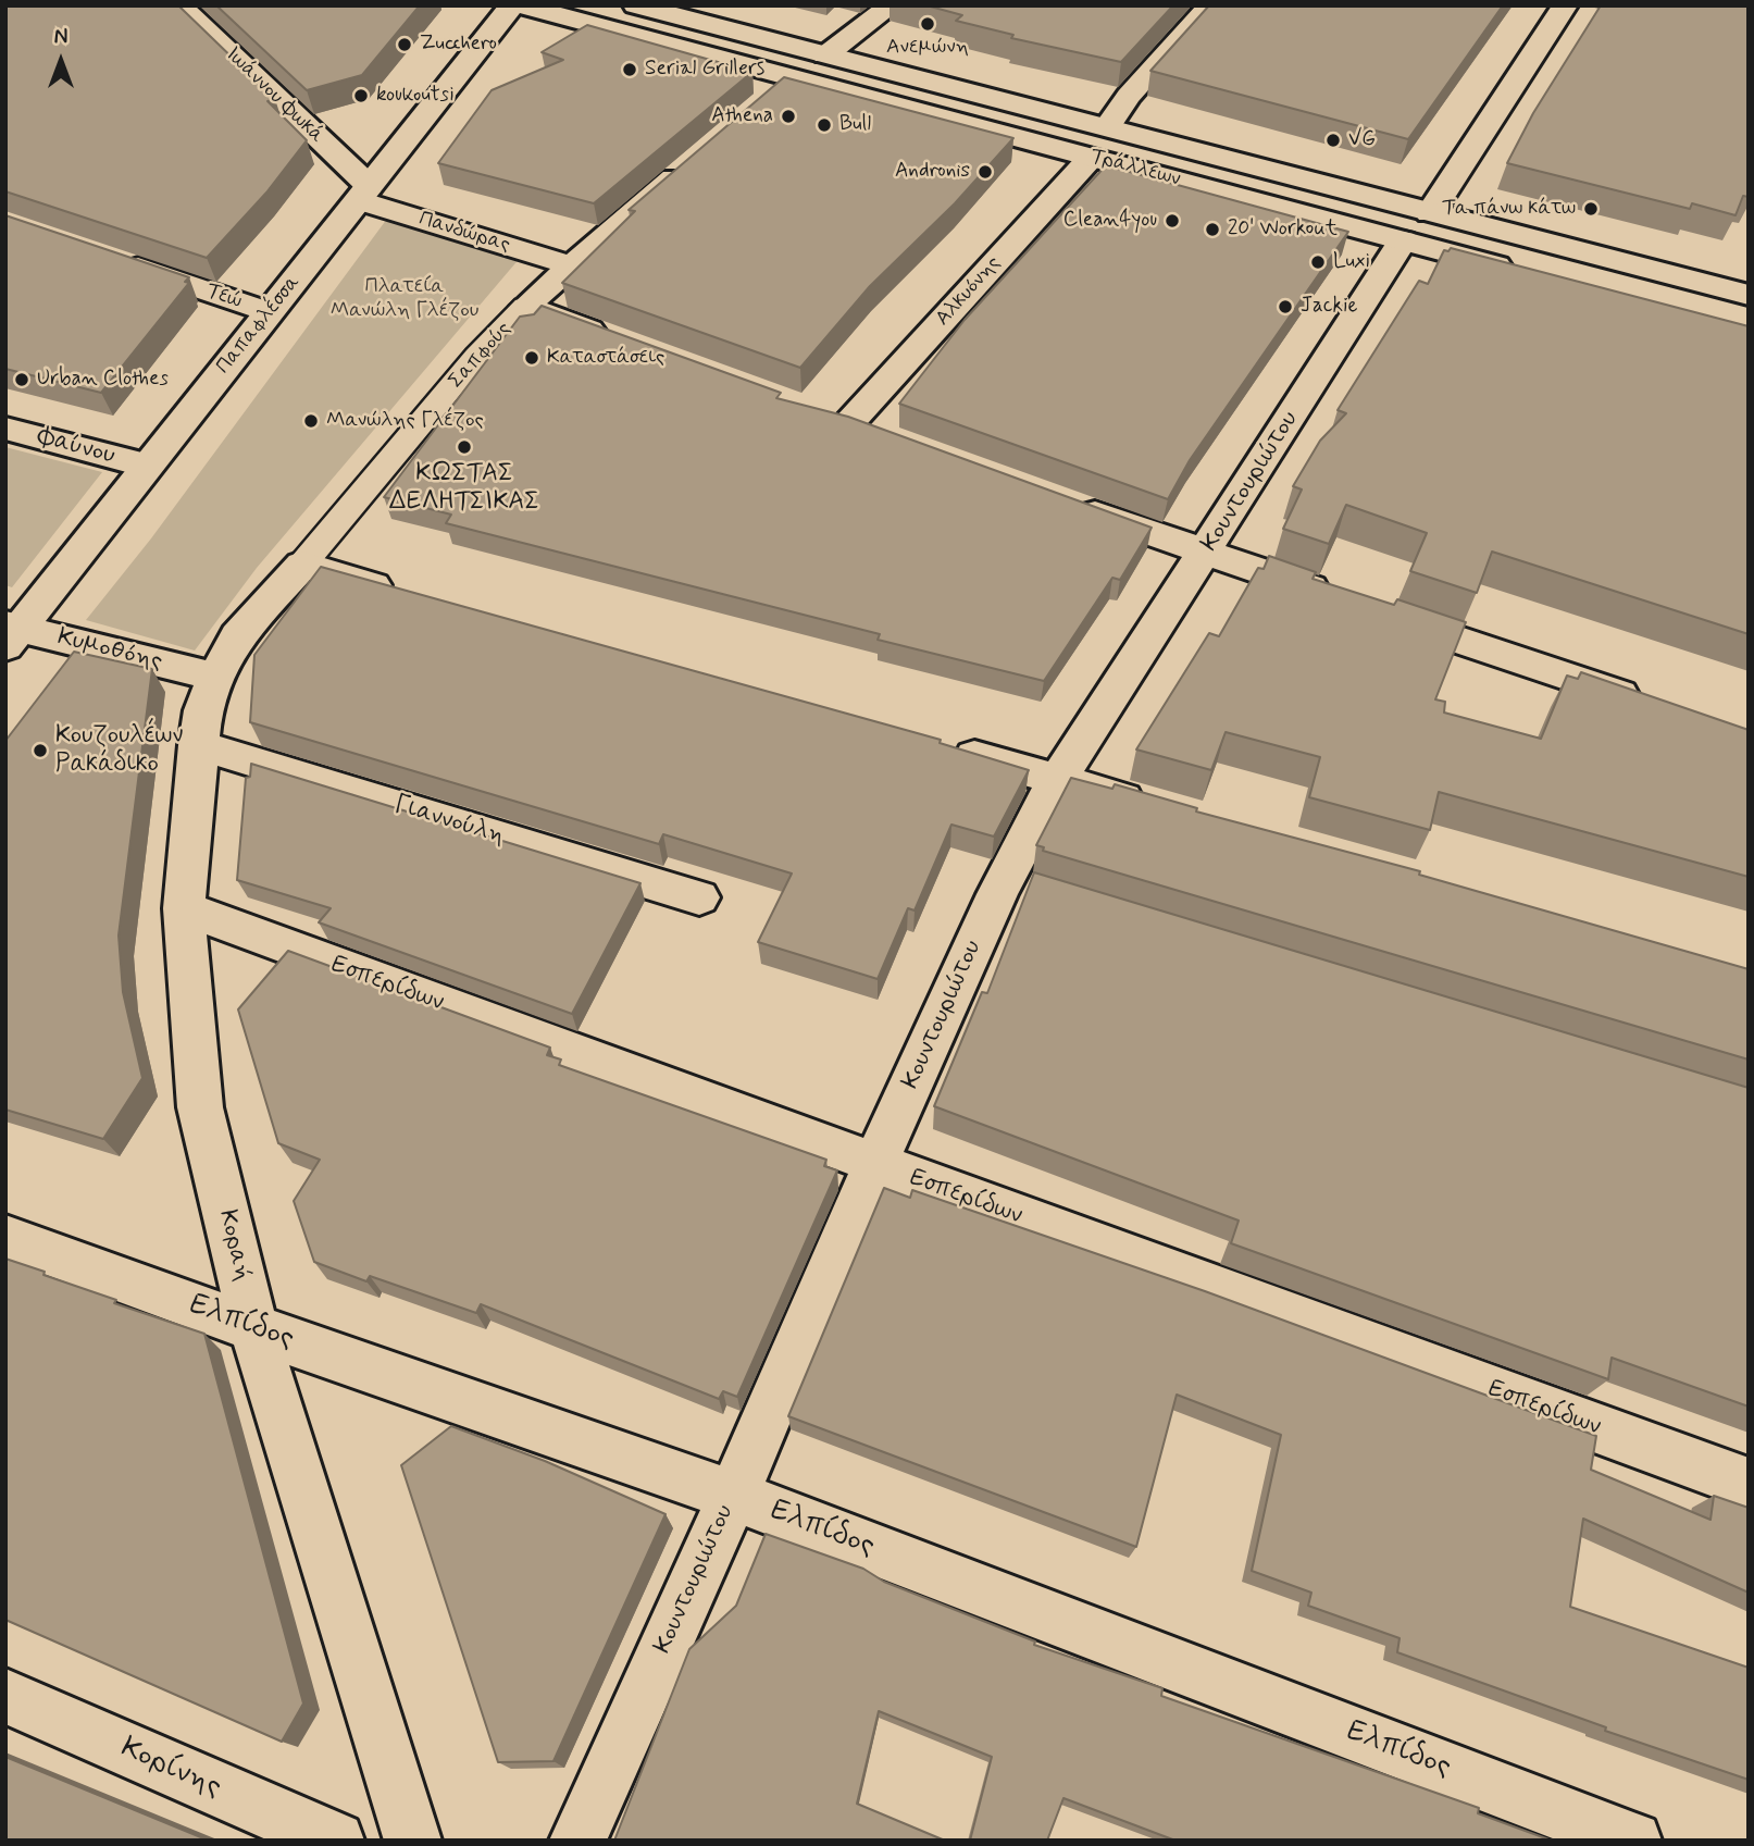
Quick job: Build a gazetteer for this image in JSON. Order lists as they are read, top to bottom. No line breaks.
{"streets":{"street":["Ιωάννου Φωκά","Τράλλεων","Πανδώρας","Αλκυόνης","Τεώ","Παπαφλέσσα","Σαπφούς","Φαύνου","Κουντουριώτου","Κυμοθόης","Γιαννούλη","Εσπερίδων","Κοραή","Ελπίδος","Κορίνης"]},"crossings":[["Ιωάννου Φωκά","Πανδώρας"],["Ιωάννου Φωκά","Παπαφλέσσα"],["Τράλλεων","Αλκυόνης"],["Τράλλεων","Κουντουριώτου"],["Πανδώρας","Παπαφλέσσα"],["Πανδώρας","Σαπφούς"],["Τεώ","Παπαφλέσσα"],["Παπαφλέσσα","Φαύνου"],["Παπαφλέσσα","Κυμοθόης"],["Σαπφούς","Κυμοθόης"],["Σαπφούς","Κοραή"],["Κουντουριώτου","Εσπερίδων"],["Κουντουριώτου","Ελπίδος"],["Κυμοθόης","Κοραή"],["Γιαννούλη","Κοραή"],["Εσπερίδων","Κοραή"],["Κοραή","Ελπίδος"]],"parks":["Πλατεία Μανώλη Γλέζου"],"places":["Ανεμώνη","Zucchero","Serial Grillers","koukoutsi","Athena","Bull","VG","Andronis","Τα πάνω κάτω","Clean4you","20' Workout","Luxi","Jackie","Καταστάσεις","Urban Clothes","Μανώλης Γλέζος","ΚΩΣΤΑΣ ΔΕΛΗΤΣΙΚΑΣ","Κουζουλέων Ρακάδικο"],"north":"top"}
